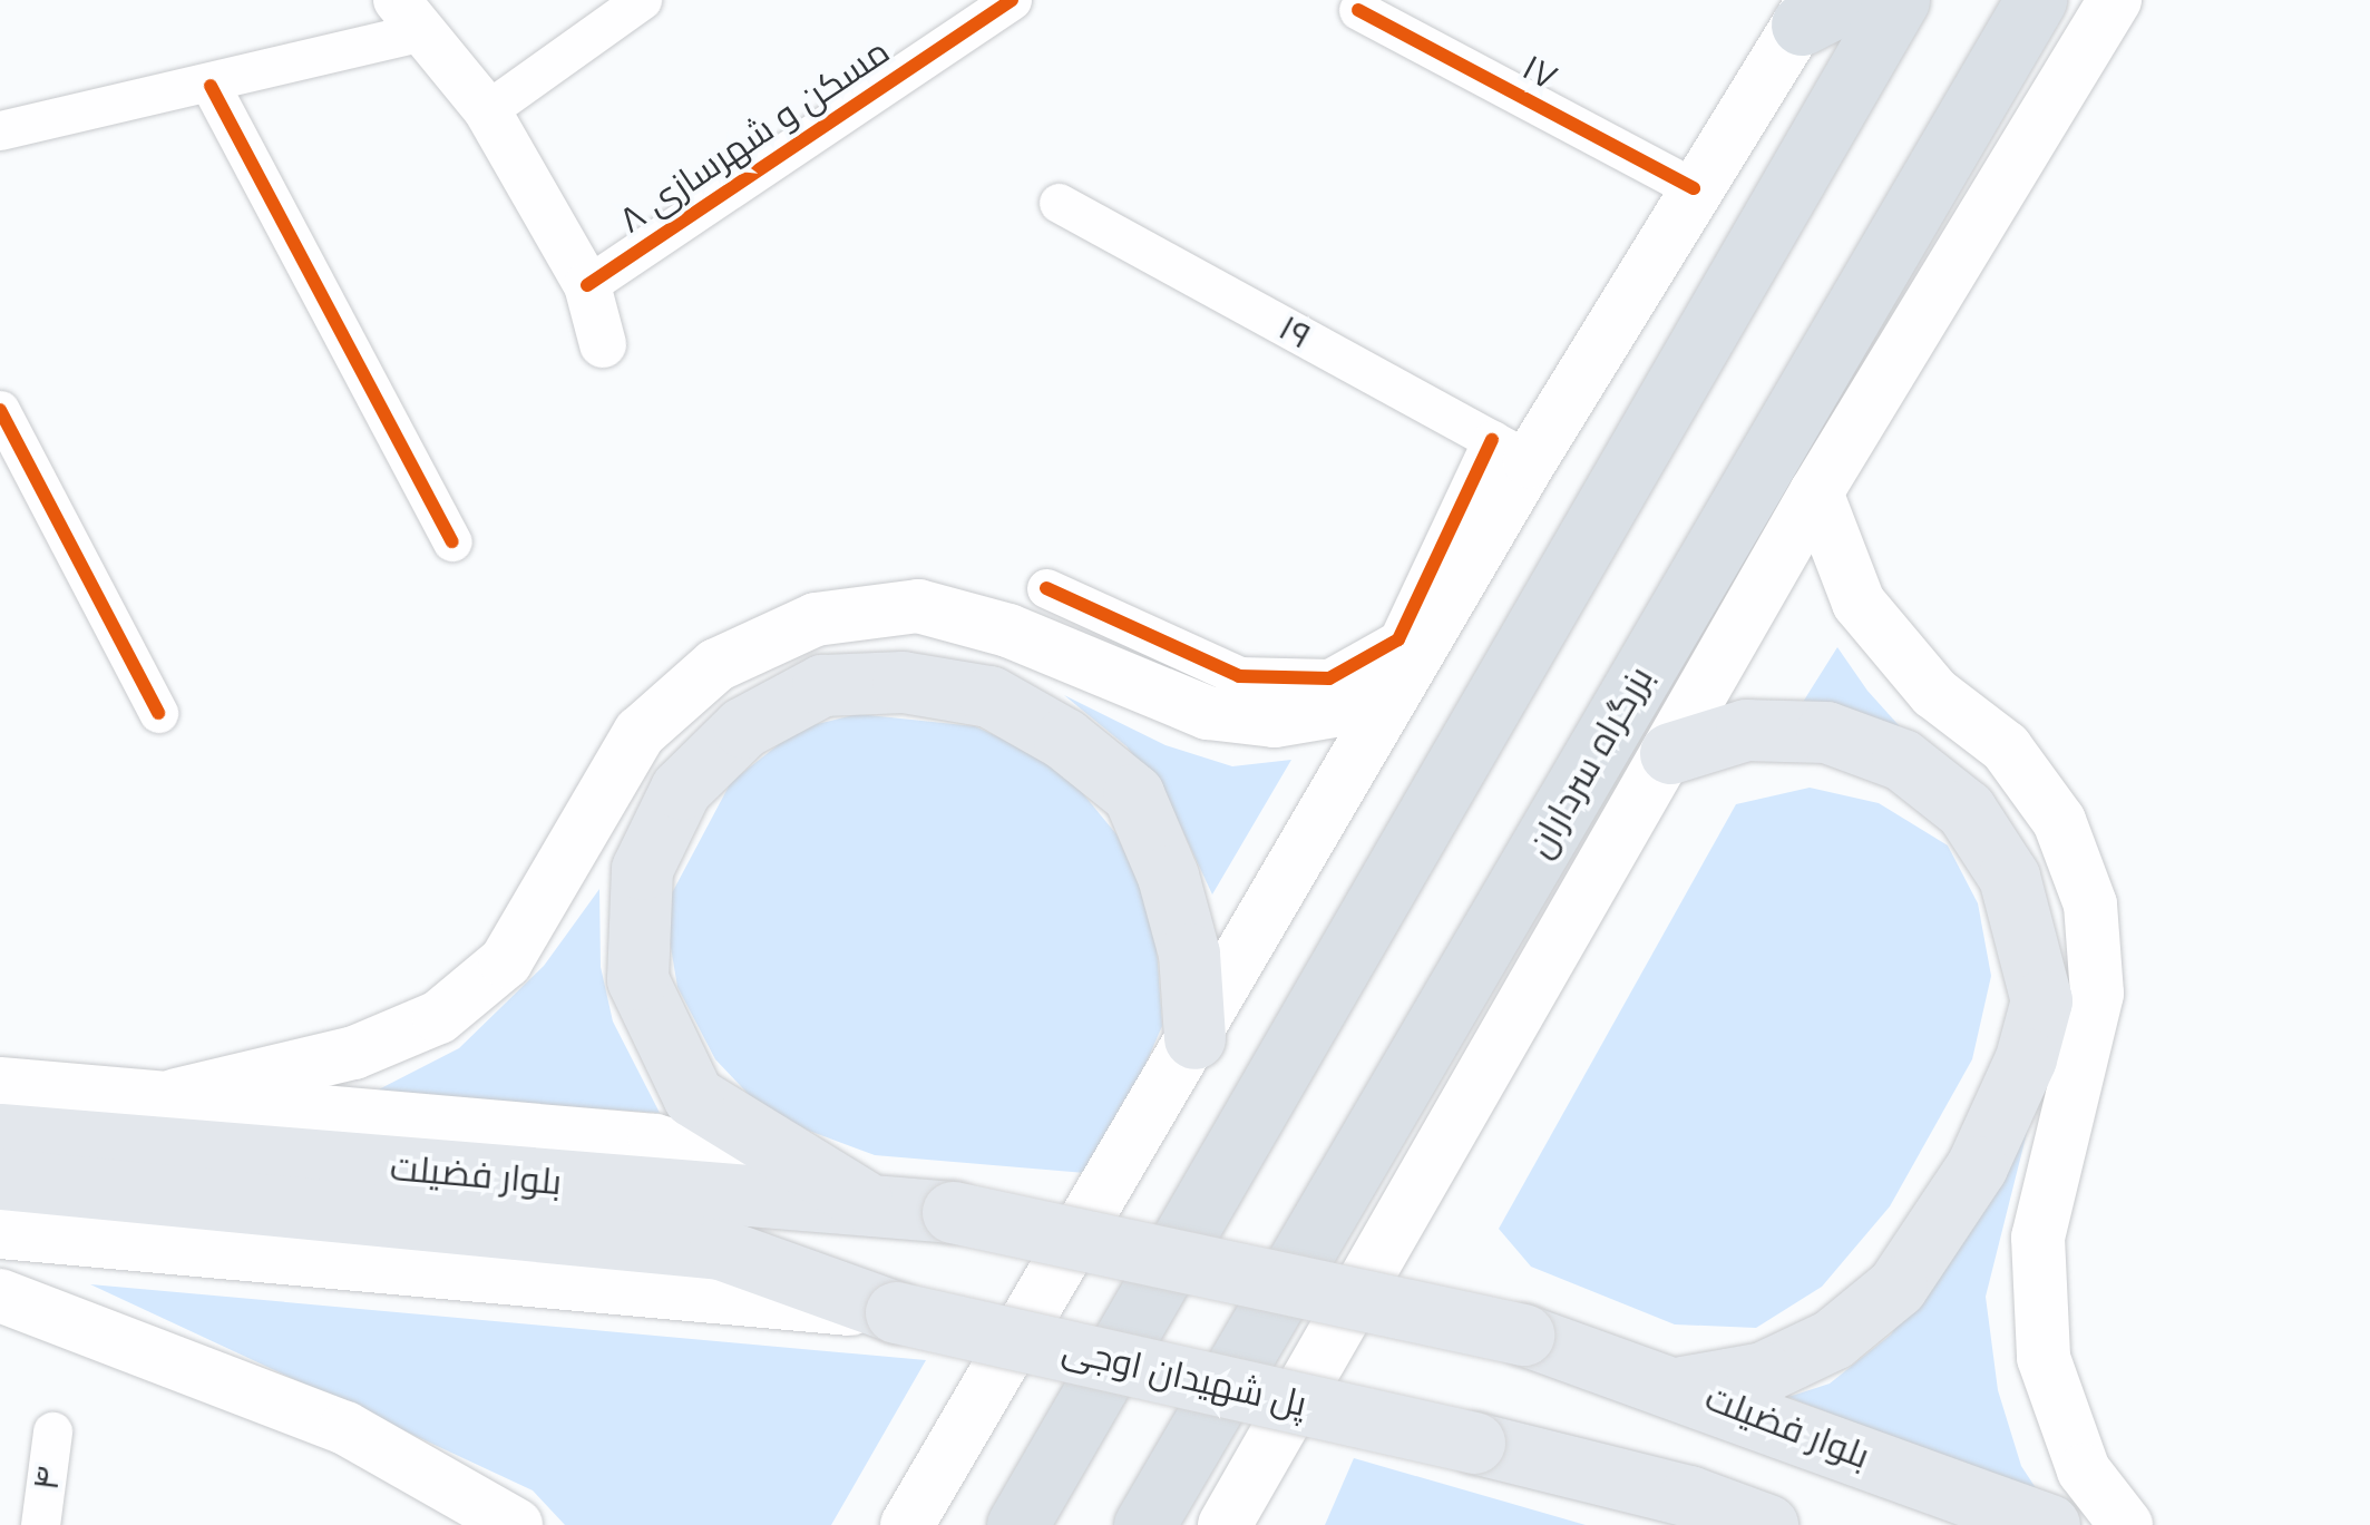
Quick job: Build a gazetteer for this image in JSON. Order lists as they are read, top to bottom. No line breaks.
{"streets":{"highway":["بزرگراه سرداران"],"main road":["بلوار فضیلت","پل شهیدان اوجی"],"street":["۱۷","مسکن و شهرسازی ۸","۱۹","۴"]},"crossings":[["بلوار فضیلت","پل شهیدان اوجی"]]}
